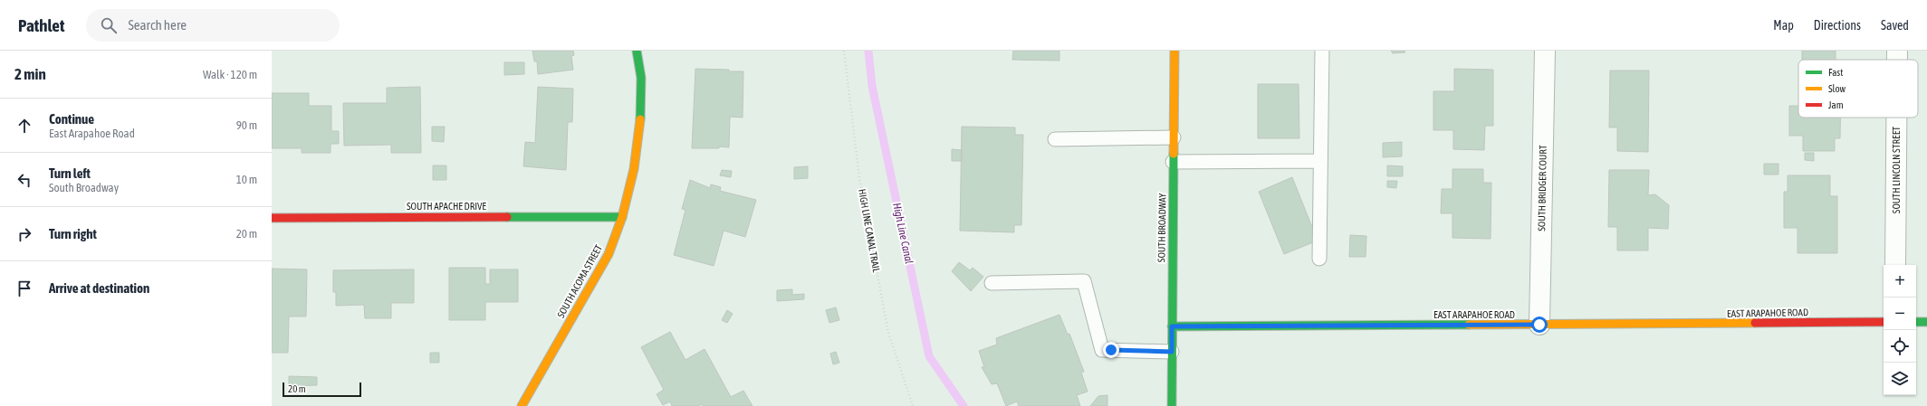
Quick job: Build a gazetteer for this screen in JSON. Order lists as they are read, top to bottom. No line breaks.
{"streets":{"main road":["SOUTH APACHE DRIVE","SOUTH BROADWAY","SOUTH ACOMA STREET","EAST ARAPAHOE ROAD"],"street":["SOUTH LINCOLN STREET","SOUTH BRIDGER COURT"],"path":["HIGH LINE CANAL TRAIL"]},"crossings":[["SOUTH BRIDGER COURT","EAST ARAPAHOE ROAD"],["SOUTH APACHE DRIVE","SOUTH ACOMA STREET"],["SOUTH BROADWAY","EAST ARAPAHOE ROAD"]],"water":["High Line Canal"],"legend":["Fast","Slow","Jam"],"scale_bar":"20 m","page":{"header":"Pathlet","search":"Search here","nav":["Map","Directions","Saved"],"heading":["2 min","Walk · 120 m"],"list":[["Continue","East Arapahoe Road","90 m"],["Turn left","South Broadway","10 m"],["Turn right","20 m"],"Arrive at destination"],"map_buttons":["+","−"],"scale":"20 m"}}
